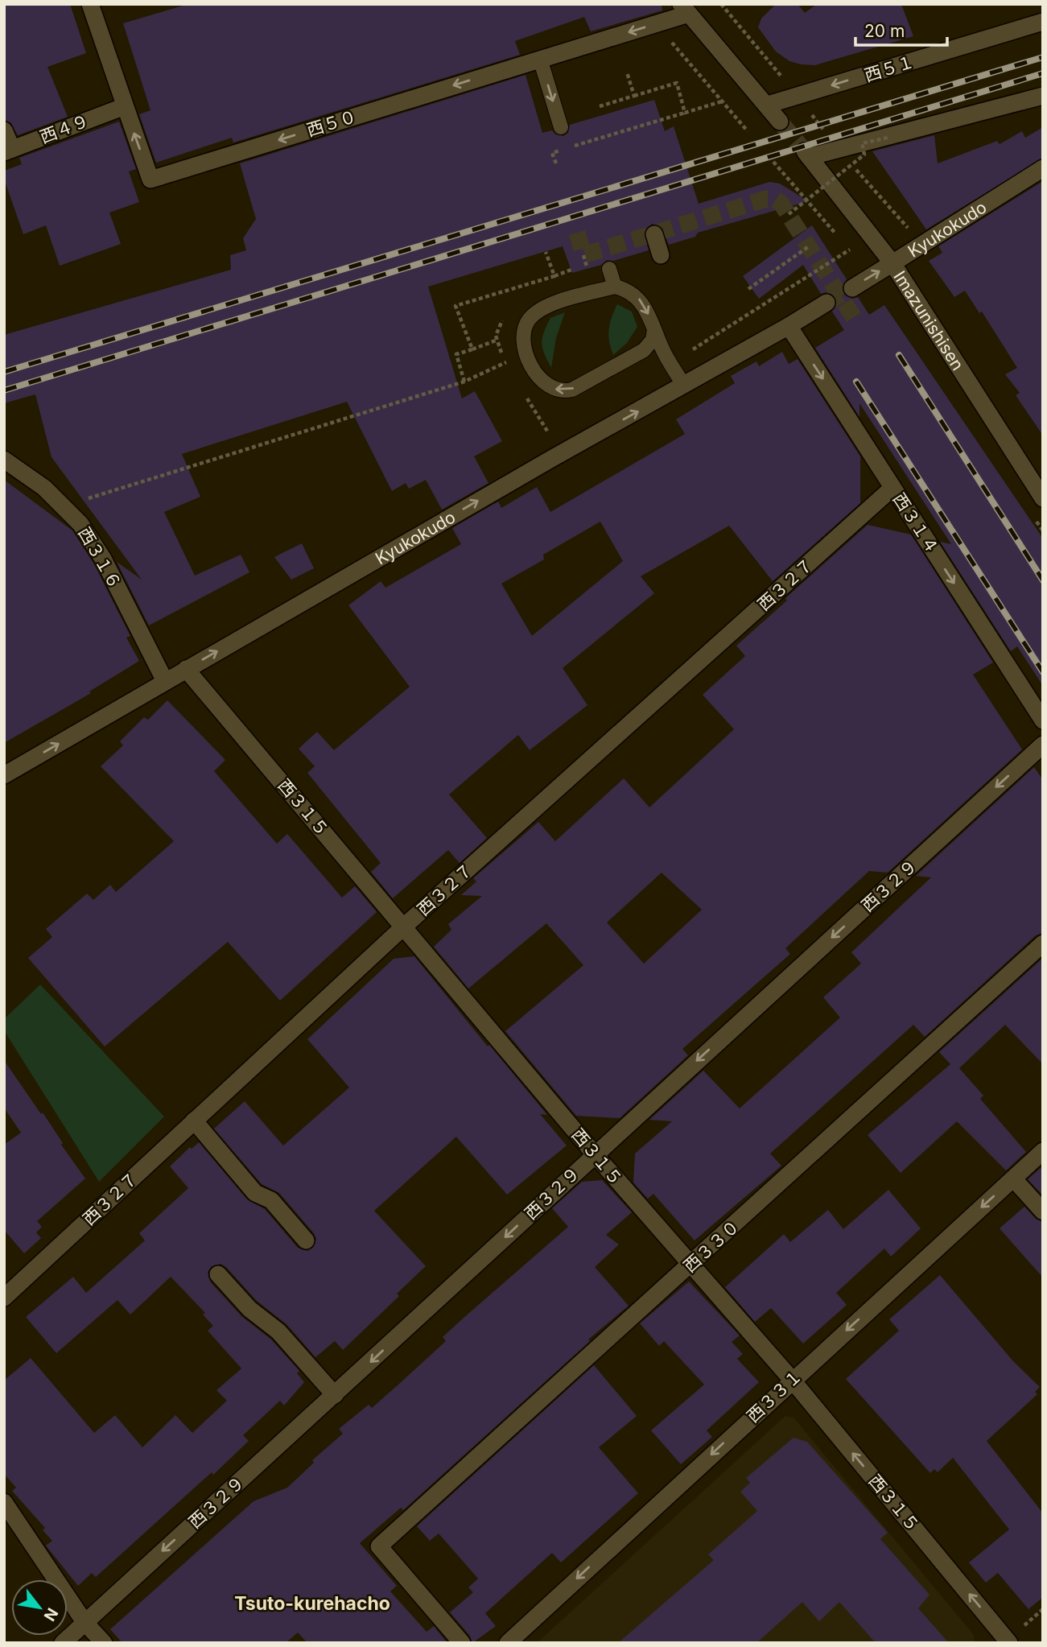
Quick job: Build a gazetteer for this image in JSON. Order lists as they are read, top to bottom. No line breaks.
{"streets":{"street":["西５１","西５０","西４９","Kyukokudo","Imazunishisen","西３１４","西３１６","西３２７","西３１５","西３２９","西３３０","西３３１"]},"crossings":[["西５０","西４９"],["Kyukokudo","Imazunishisen"],["Kyukokudo","西３１４"],["Kyukokudo","西３１６"],["Kyukokudo","西３１５"],["西３１４","西３２７"],["西３２７","西３１５"],["西３１５","西３２９"],["西３１５","西３３０"],["西３１５","西３３１"]],"one_way":["西５０","Kyukokudo","西３１４","西３２９","西３３１"],"districts":["Tsuto-kurehacho"],"scale_bar":"20 m","north":"bottom right"}
